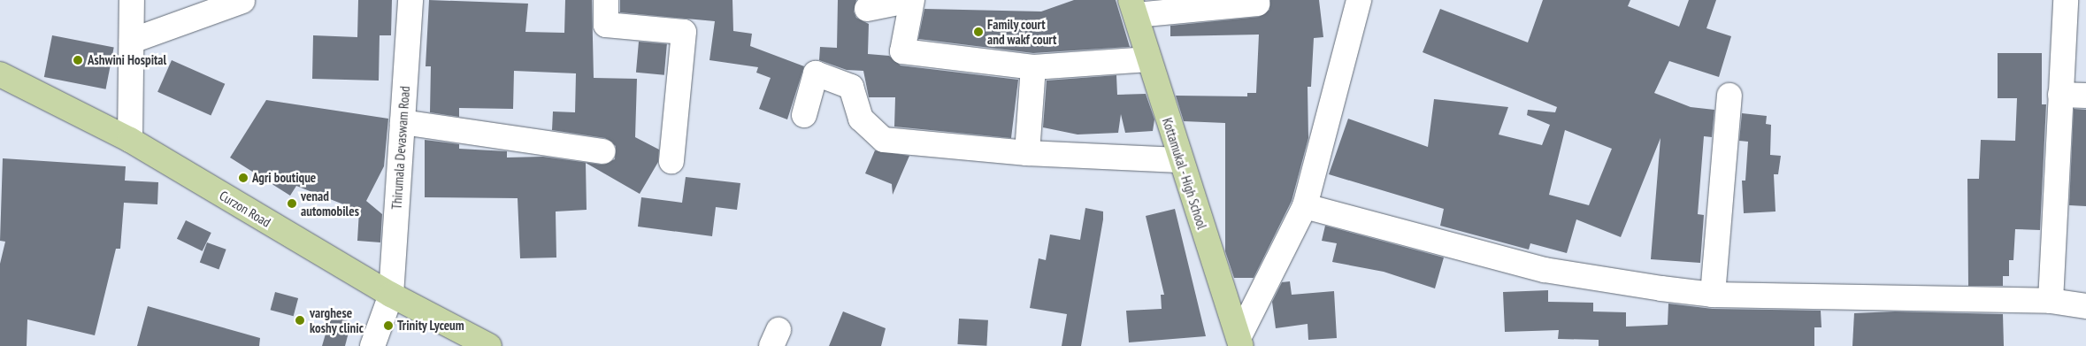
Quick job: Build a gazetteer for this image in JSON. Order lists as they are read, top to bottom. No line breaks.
{"streets":{"main road":["Kottamukal - High School","Curzon Road"],"street":["Thirumala Devaswam Road"]},"crossings":[["Thirumala Devaswam Road","Curzon Road"]],"places":["Family court and wakf court","Ashwini Hospital","Agri boutique","venad automobiles","varghese koshy clinic","Trinity Lyceum"]}
